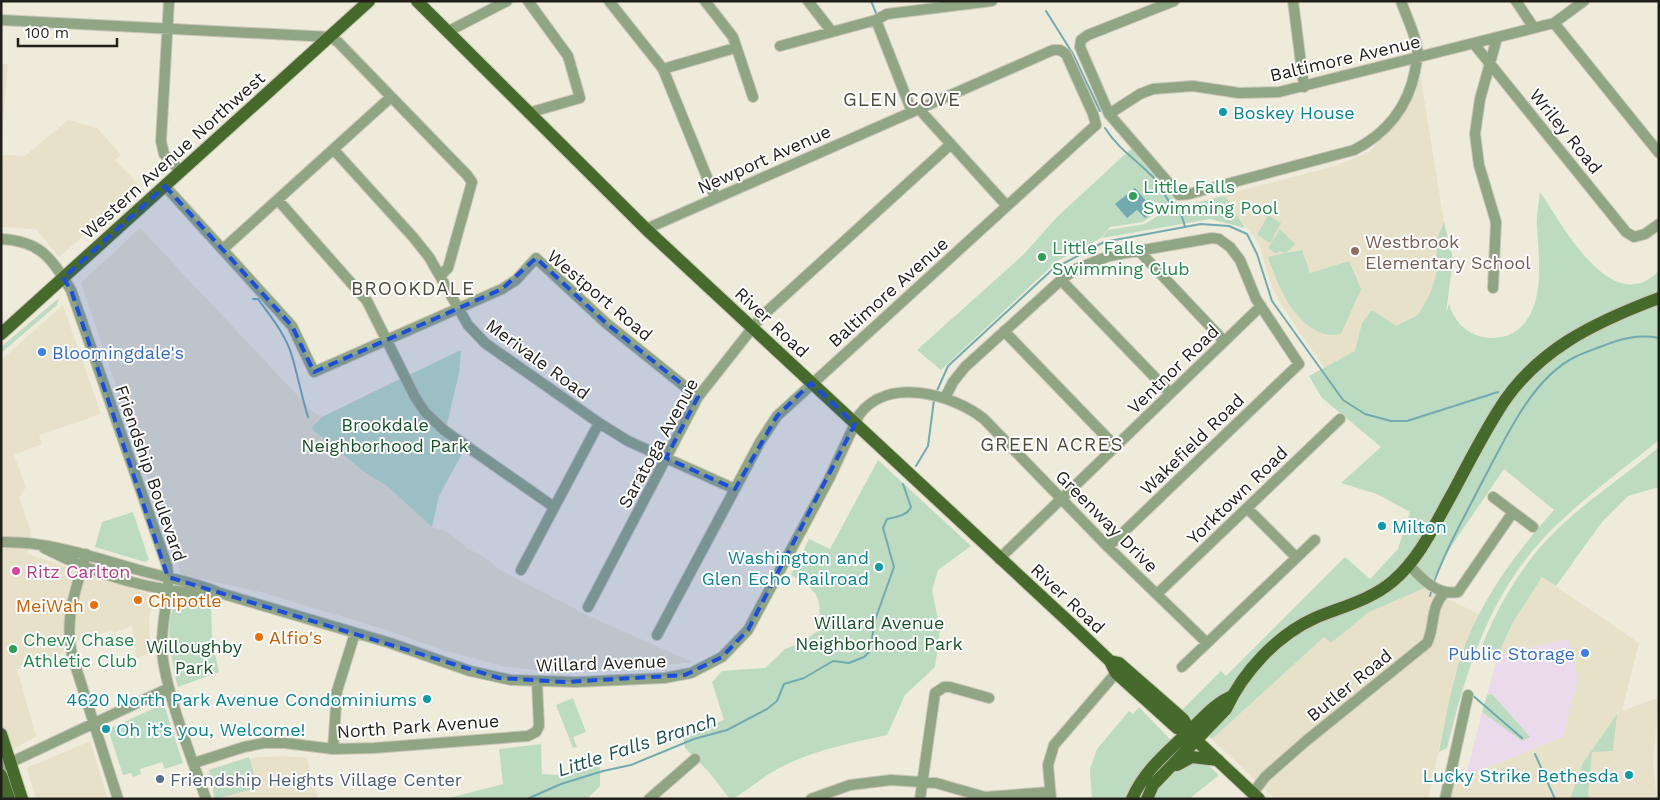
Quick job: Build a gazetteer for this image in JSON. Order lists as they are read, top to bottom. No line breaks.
{"streets":{"main road":["Western Avenue Northwest","River Road"],"street":["Baltimore Avenue","Wriley Road","Newport Avenue","Westport Road","Merivale Road","Ventnor Road","Saratoga Avenue","Wakefield Road","Friendship Boulevard","Yorktown Road","Greenway Drive","Willard Avenue","Butler Road","North Park Avenue"]},"crossings":[["Baltimore Avenue","Wriley Road"],["Baltimore Avenue","Newport Avenue"],["Baltimore Avenue","River Road"],["Baltimore Avenue","Merivale Road"],["Western Avenue Northwest","Friendship Boulevard"],["Newport Avenue","River Road"],["Westport Road","Merivale Road"],["Westport Road","Saratoga Avenue"],["River Road","Ventnor Road"],["River Road","Saratoga Avenue"],["River Road","Greenway Drive"],["River Road","Willard Avenue"],["River Road","Butler Road"],["Merivale Road","Saratoga Avenue"],["Ventnor Road","Wakefield Road"],["Ventnor Road","Greenway Drive"],["Wakefield Road","Greenway Drive"],["Friendship Boulevard","Willard Avenue"],["Friendship Boulevard","North Park Avenue"],["Yorktown Road","Greenway Drive"],["Greenway Drive","Willard Avenue"],["Willard Avenue","North Park Avenue"]],"districts":["GLEN COVE","BROOKDALE","GREEN ACRES"],"water":["Little Falls Branch"],"parks":["Brookdale Neighborhood Park","Willard Avenue Neighborhood Park","Willoughby Park"],"places":["Boskey House","Little Falls Swimming Pool","Westbrook Elementary School","Little Falls Swimming Club","Bloomingdale's","Milton","Washington and Glen Echo Railroad","Ritz Carlton","Chipotle","MeiWah","Alfio's","Chevy Chase Athletic Club","Public Storage","4620 North Park Avenue Condominiums","Oh it’s you, Welcome!","Lucky Strike Bethesda","Friendship Heights Village Center"],"scale_bar":"100 m"}
